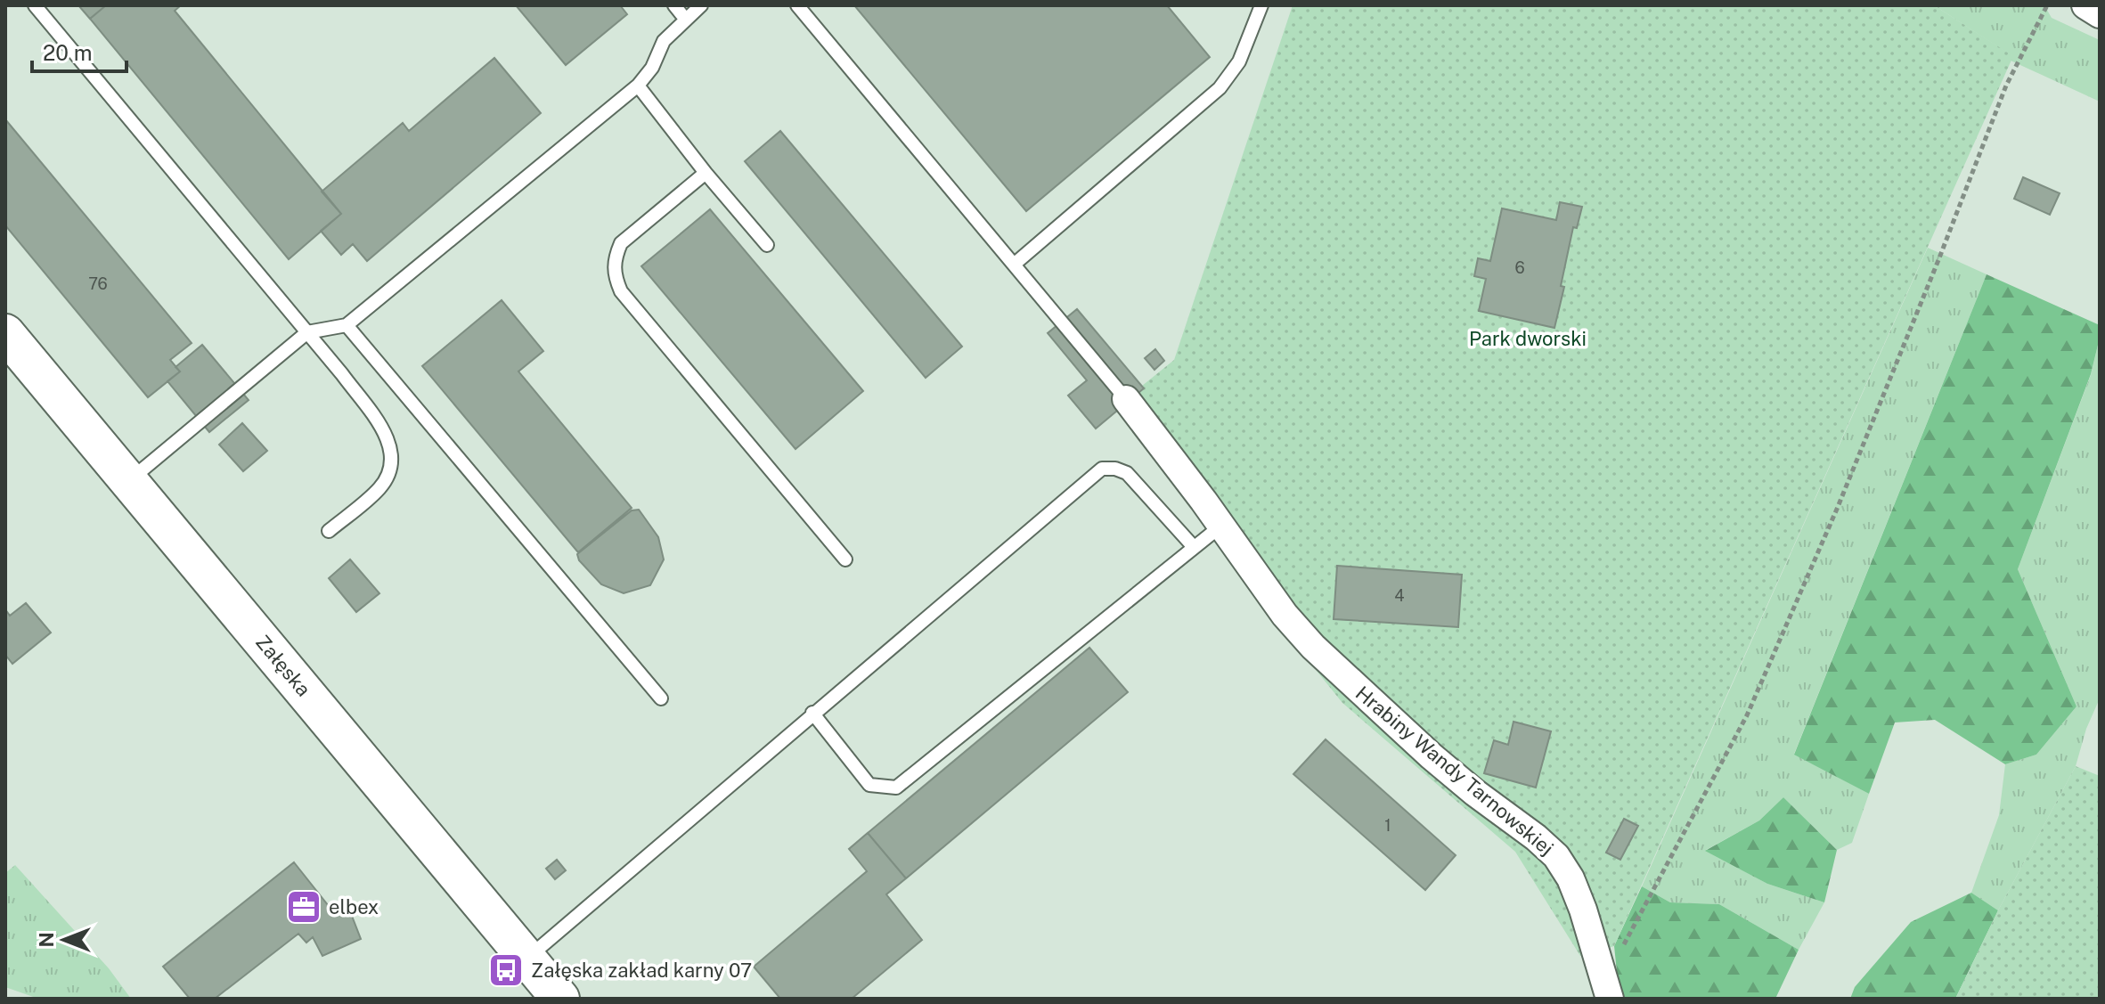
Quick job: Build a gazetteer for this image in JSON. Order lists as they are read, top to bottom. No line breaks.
{"streets":{"street":["Załęska","Hrabiny Wandy Tarnowskiej"]},"parks":["Park dworski"],"places":{"office":["elbex"],"bus stop":["Załęska zakład karny 07"]},"house_numbers":["6","76","4","1"],"scale_bar":"20 m","north":"left"}
